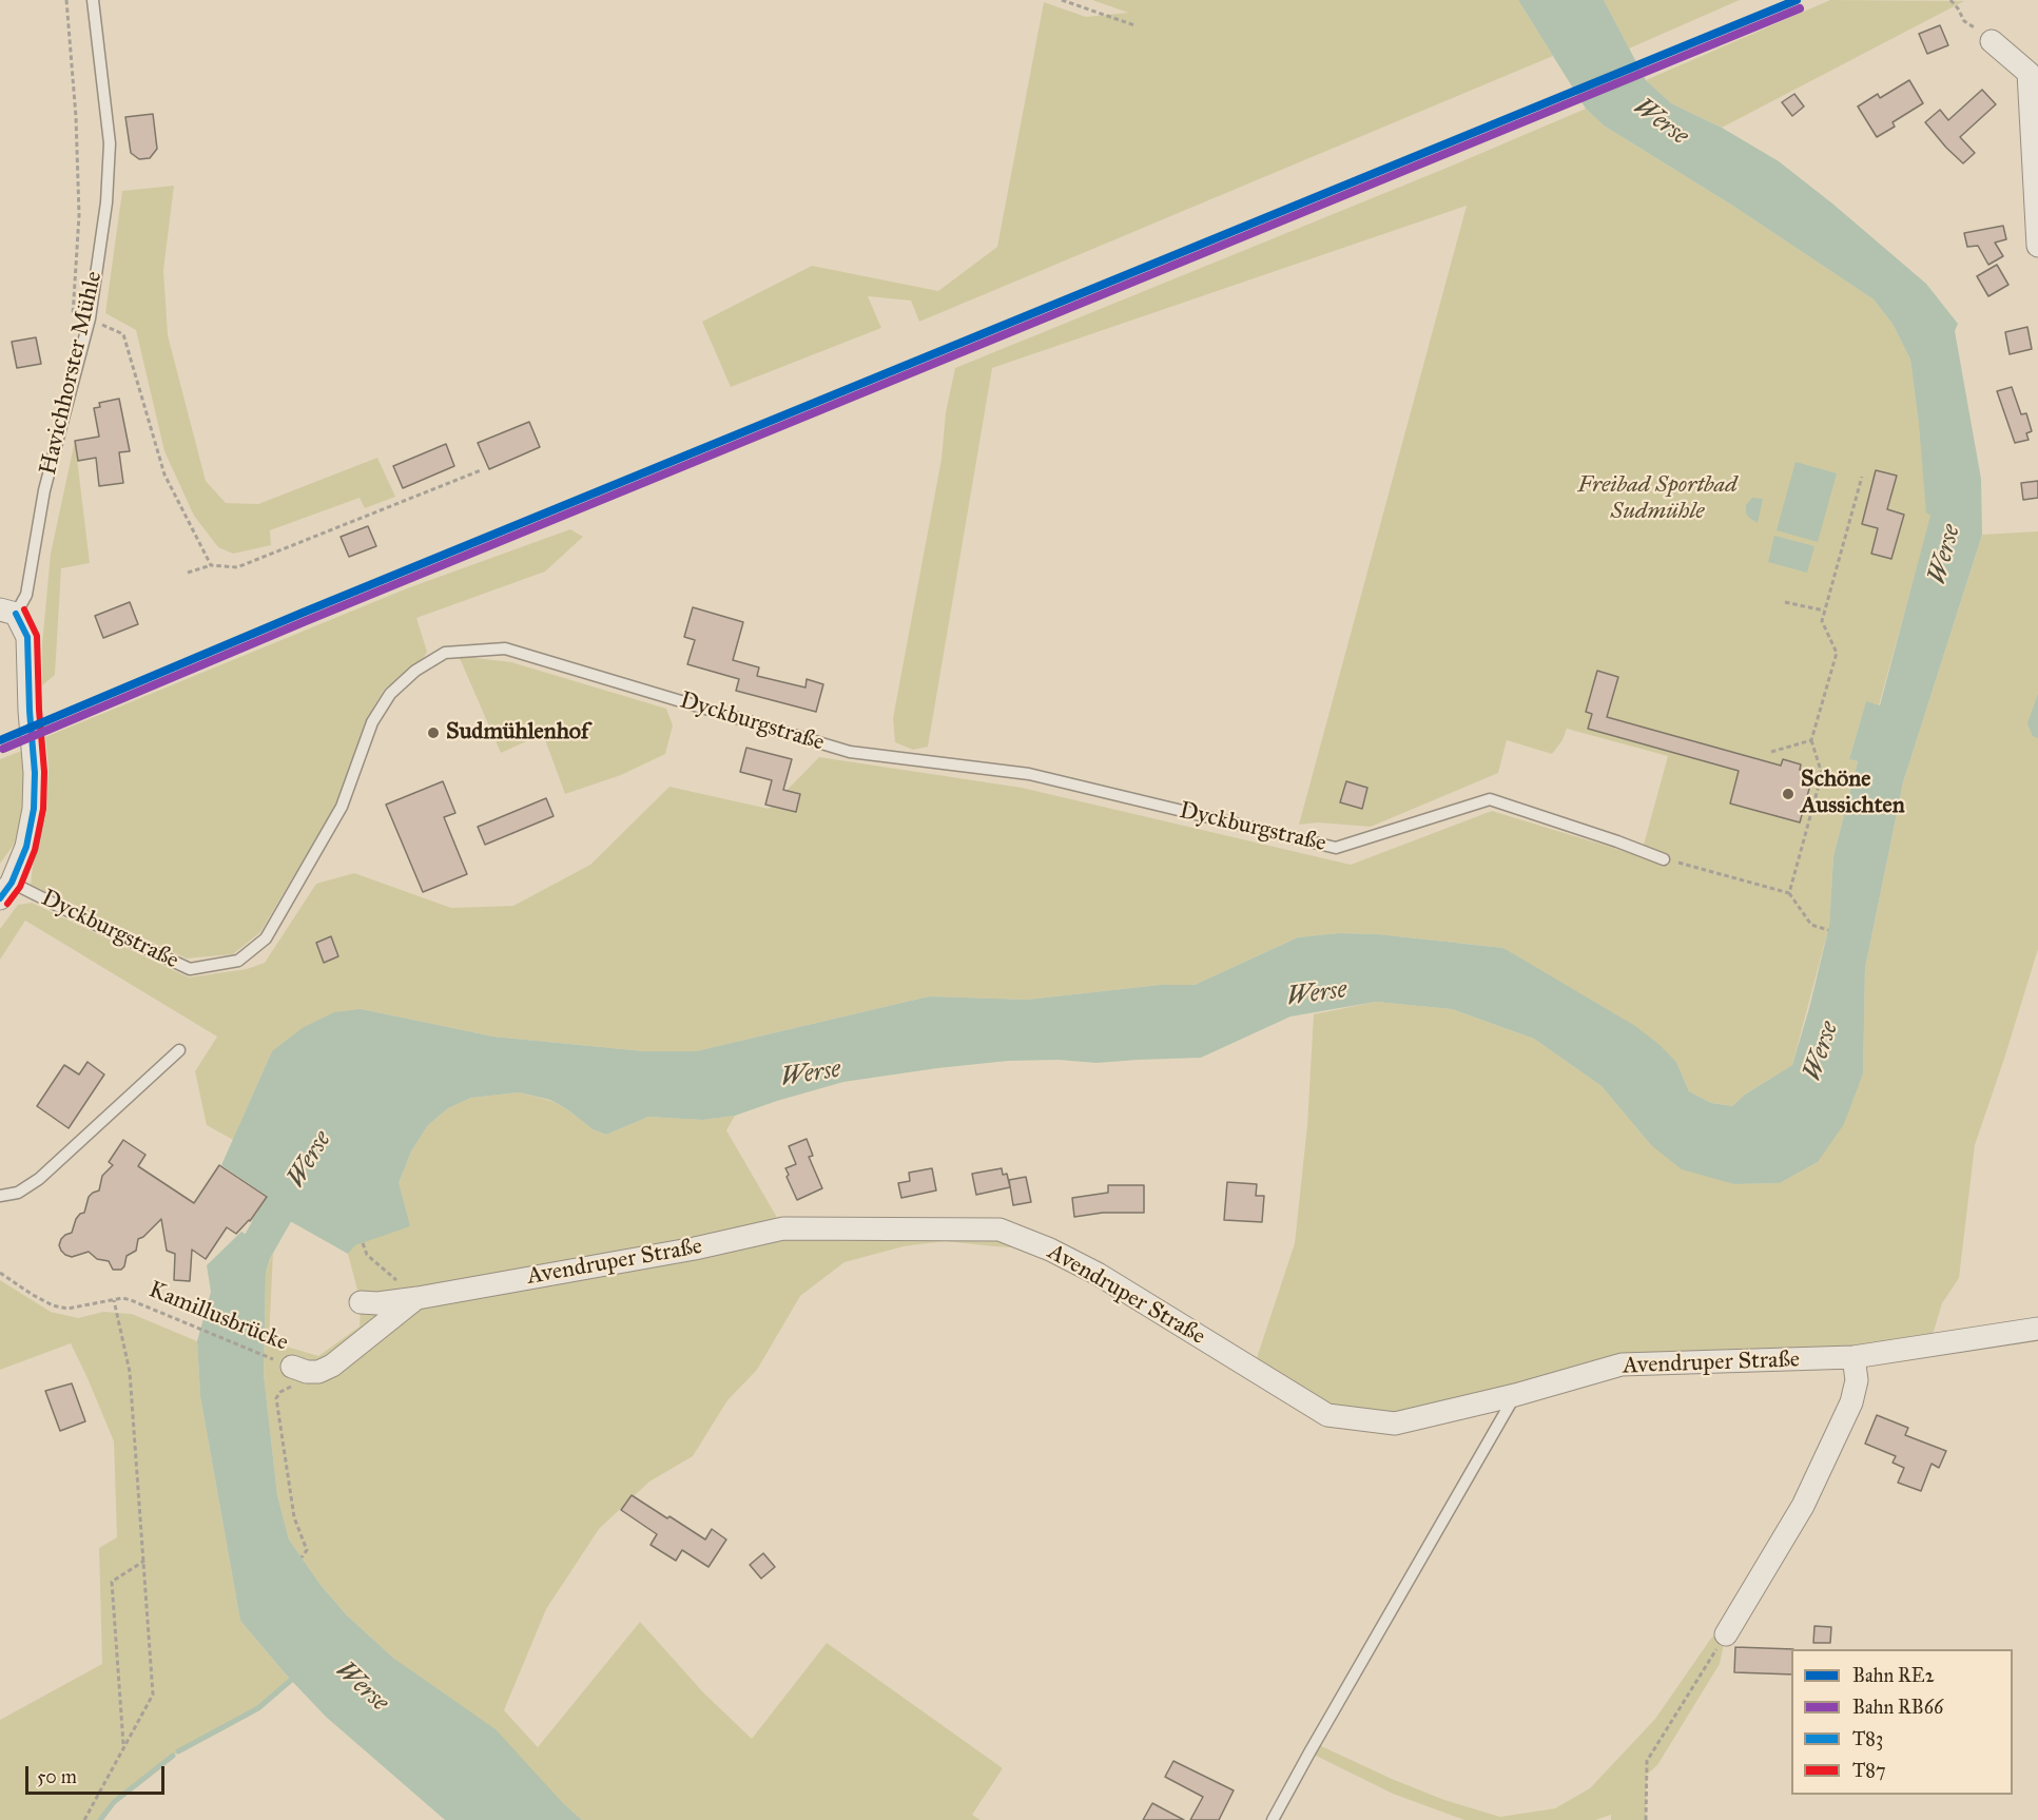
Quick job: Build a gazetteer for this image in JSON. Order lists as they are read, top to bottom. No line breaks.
{"streets":{"street":["Dyckburgstraße","Avendruper Straße"],"lane":["Havichhorster Mühle"],"path":["Kamillusbrücke"]},"crossings":[["Havichhorster Mühle","Dyckburgstraße"]],"water":["Werse"],"parks":["Freibad Sportbad Sudmühle"],"places":["Sudmühlenhof","Schöne Aussichten"],"lines":["rail line RE2","rail line RB66","transit line T87","transit line T83"],"legend":["Bahn RE2","Bahn RB66","T83","T87"],"scale_bar":"50 m"}
